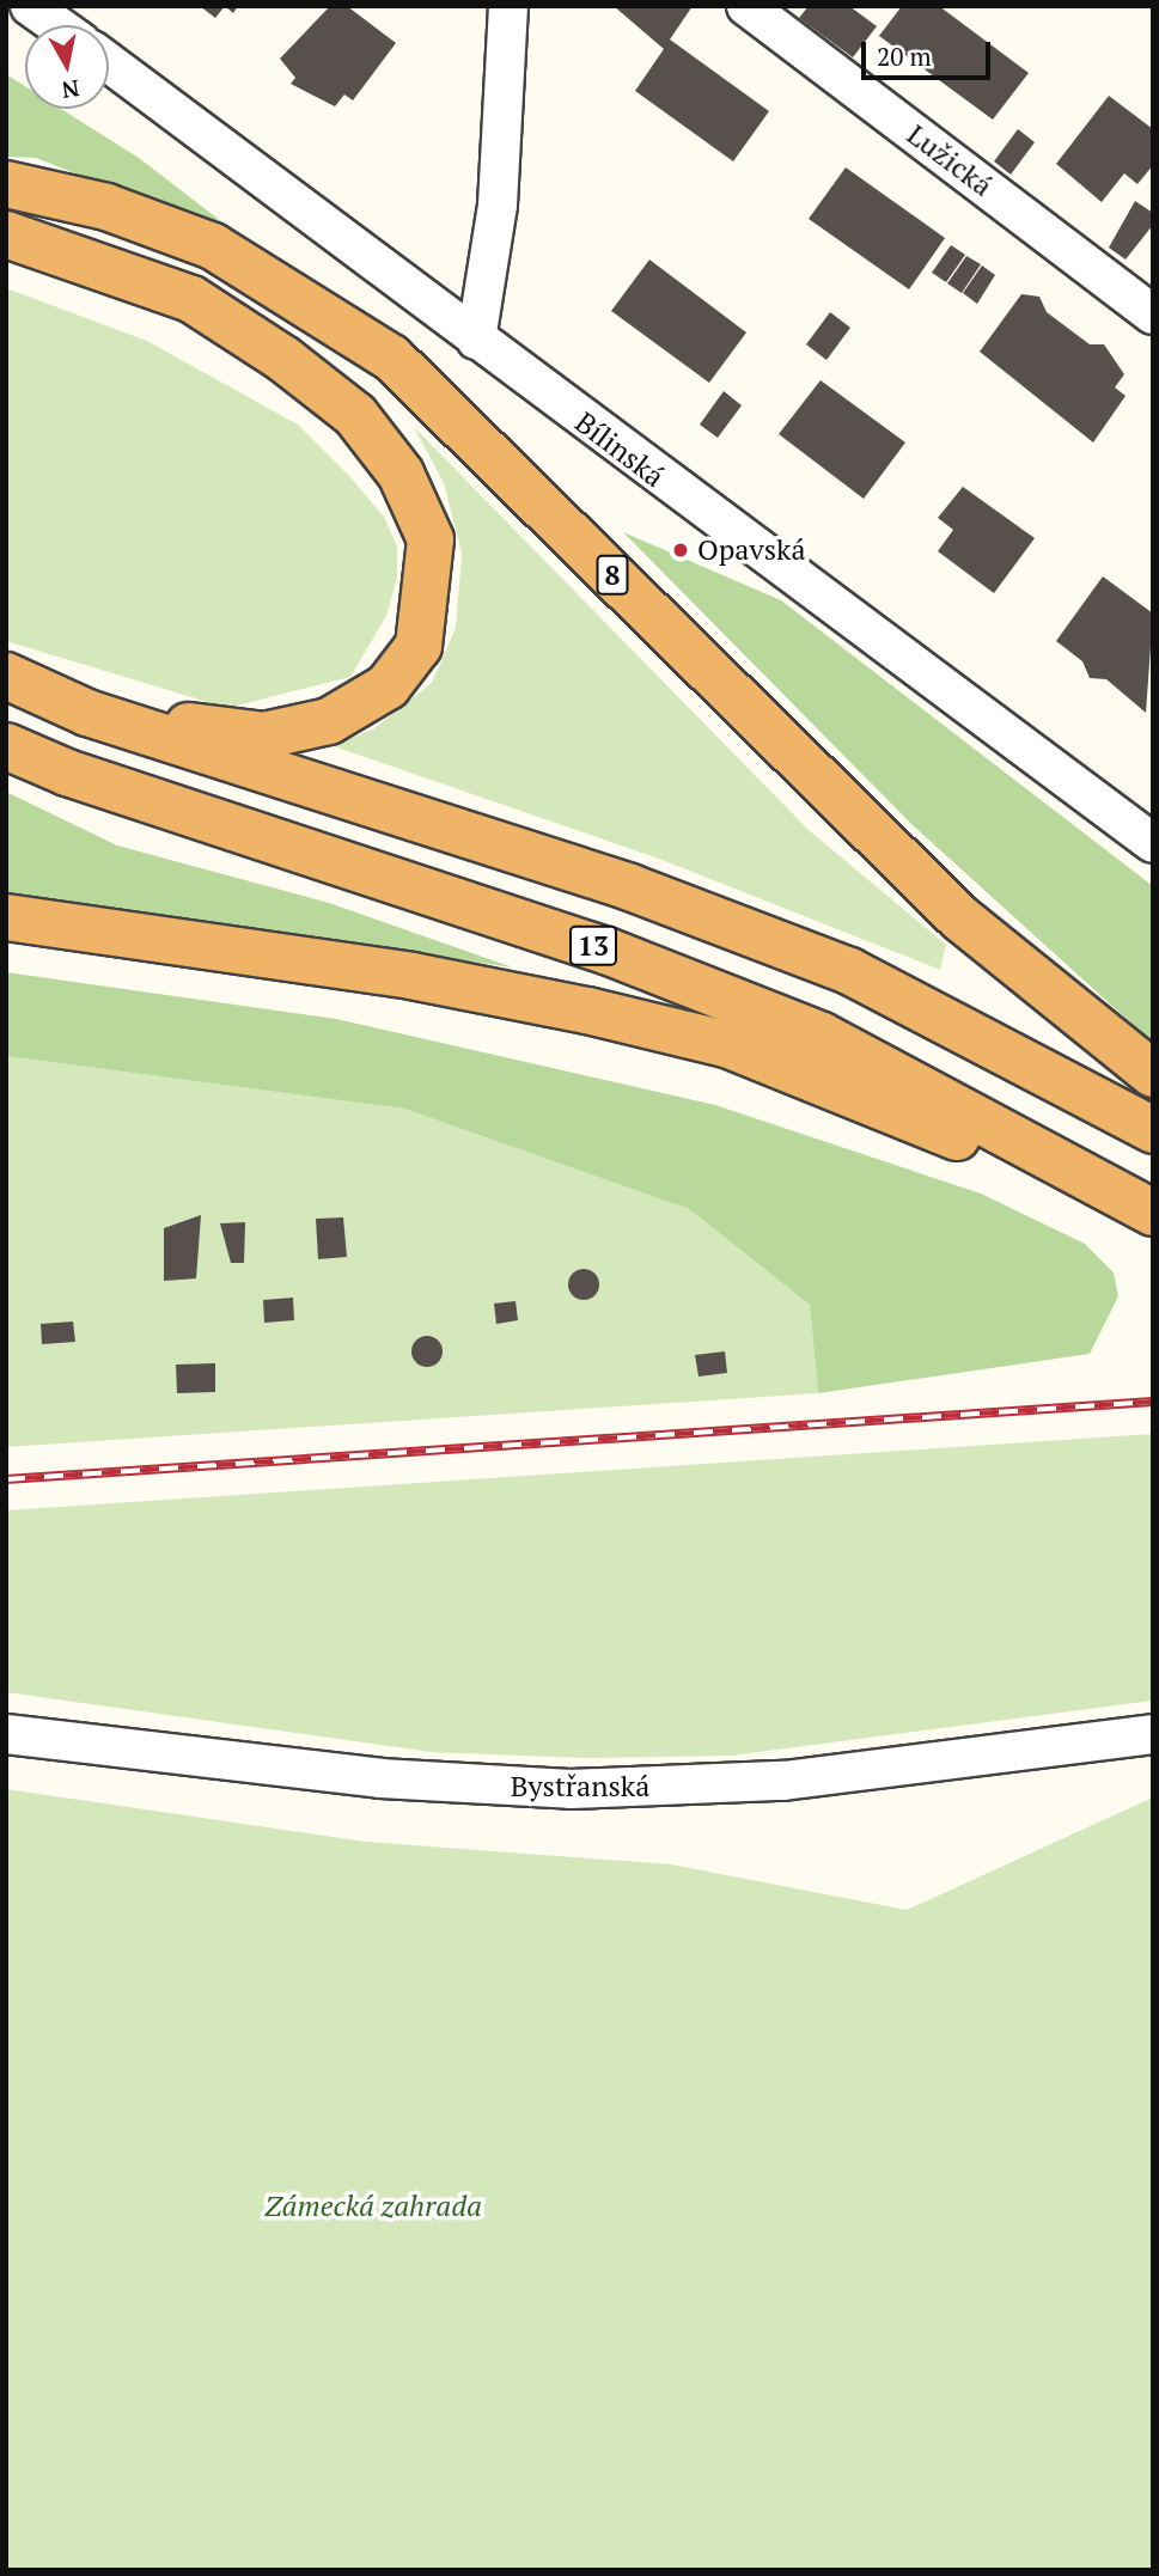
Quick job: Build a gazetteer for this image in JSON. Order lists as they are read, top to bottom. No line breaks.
{"streets":{"highway":["8","13"],"street":["Lužická","Bílinská","Bystřanská"]},"parks":["Zámecká zahrada"],"places":["Opavská"],"scale_bar":"20 m","north":"bottom"}
